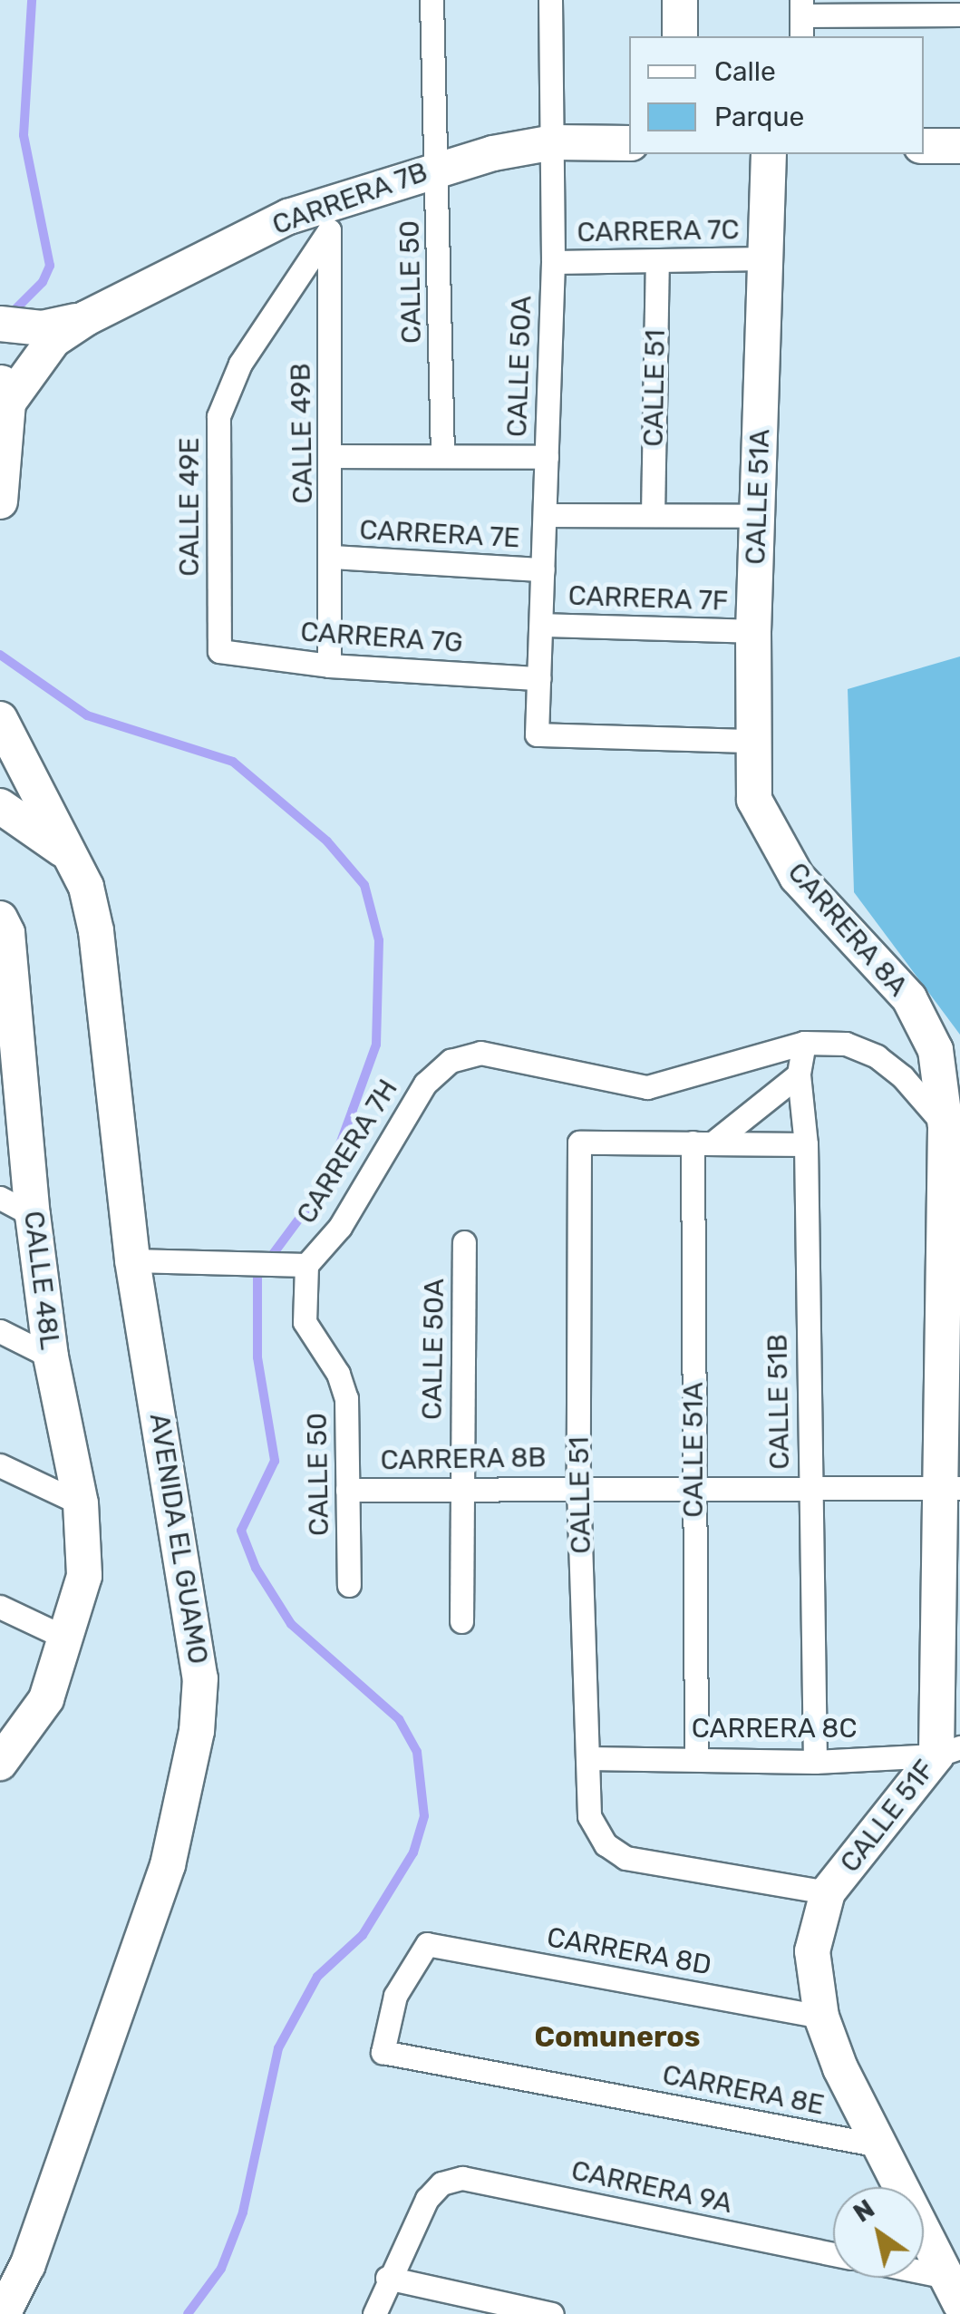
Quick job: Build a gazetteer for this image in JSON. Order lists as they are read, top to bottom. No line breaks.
{"streets":{"street":["CARRERA 7B","CARRERA 7C","CALLE 50","CALLE 50A","CALLE 51","CALLE 49B","CALLE 51A","CALLE 49E","CARRERA 7E","CARRERA 7F","CARRERA 7G","CARRERA 8A","CARRERA 7H","CALLE 48L","CALLE 51B","CARRERA 8B","AVENIDA EL GUAMO","CARRERA 8C","CALLE 51F","CARRERA 8D","CARRERA 8E","CARRERA 9A"]},"crossings":[["CARRERA 7B","CALLE 50"],["CARRERA 7B","CALLE 50A"],["CARRERA 7B","CALLE 49B"],["CARRERA 7B","CALLE 49E"],["CARRERA 7C","CALLE 50A"],["CARRERA 7C","CALLE 51"],["CARRERA 7C","CALLE 51A"],["CALLE 50","CARRERA 7H"],["CALLE 50","CARRERA 8B"],["CALLE 50A","CALLE 51A"],["CALLE 50A","CARRERA 7E"],["CALLE 50A","CARRERA 7F"],["CALLE 50A","CARRERA 7G"],["CALLE 50A","CARRERA 8B"],["CALLE 51","CALLE 51A"],["CALLE 51","CARRERA 7E"],["CALLE 51","CARRERA 8B"],["CALLE 51","CARRERA 8C"],["CALLE 51","CALLE 51F"],["CALLE 49B","CALLE 49E"],["CALLE 49B","CARRERA 7E"],["CALLE 49B","CARRERA 7G"],["CALLE 51A","CARRERA 7E"],["CALLE 51A","CARRERA 7F"],["CALLE 51A","CARRERA 8A"],["CALLE 51A","CARRERA 8B"],["CALLE 51A","CARRERA 8C"],["CALLE 49E","CARRERA 7G"],["CARRERA 8A","CALLE 51F"],["CARRERA 7H","CALLE 51B"],["CALLE 51B","CARRERA 8B"],["CALLE 51B","CARRERA 8C"],["CARRERA 8B","CALLE 51F"],["CARRERA 8C","CALLE 51F"],["CALLE 51F","CARRERA 8D"],["CALLE 51F","CARRERA 8E"],["CARRERA 8D","CARRERA 8E"]],"districts":["Comuneros"],"legend":["Calle","Parque"],"north":"top left"}
